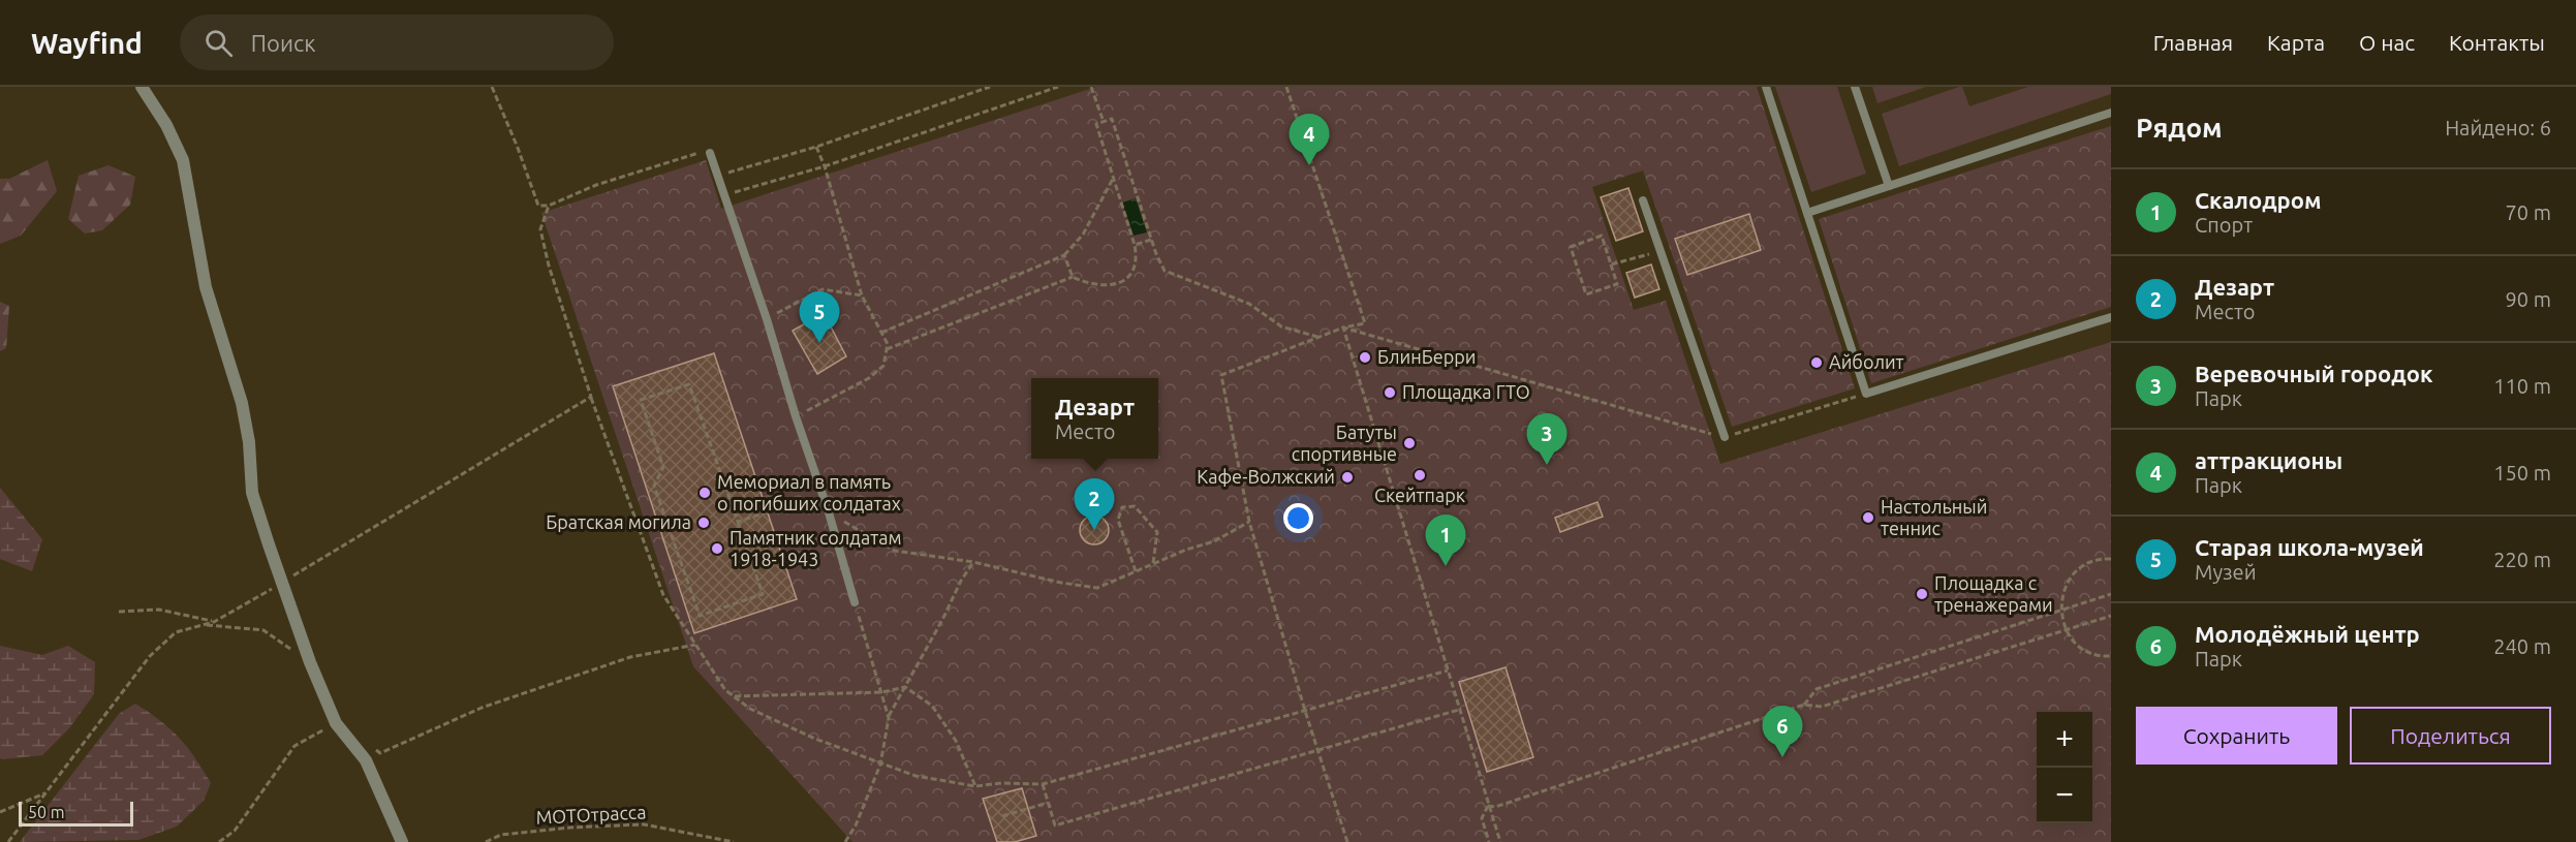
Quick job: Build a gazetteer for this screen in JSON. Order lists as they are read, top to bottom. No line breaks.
{"streets":{"path":["МОТОтрасса"]},"places":["БлинБерри","Айболит","Площадка ГТО","Батуты спортивные","Скейтпарк","Кафе-Волжский","Мемориал в память о погибших солдатах","Настольный теннис","Братская могила","Памятник солдатам 1918-1943","Площадка с тренажерами"],"scale_bar":"50 m","page":{"header":"Wayfind","search":"Поиск","nav":["Главная","Карта","О нас","Контакты"],"heading":["Рядом","Найдено: 6"],"pins":["4","5","3","2","1","6"],"list":[{"mark":"1","name":"Скалодром","note":"Спорт","value":"70 m"},{"mark":"2","name":"Дезарт","note":"Место","value":"90 m"},{"mark":"3","name":"Веревочный городок","note":"Парк","value":"110 m"},{"mark":"4","name":"аттракционы","note":"Парк","value":"150 m"},{"mark":"5","name":"Старая школа-музей","note":"Музей","value":"220 m"},{"mark":"6","name":"Молодёжный центр","note":"Парк","value":"240 m"}],"popup":["Дезарт","Место"],"buttons":["Сохранить","Поделиться"],"map_buttons":["+","−"],"scale":"50 m"}}
